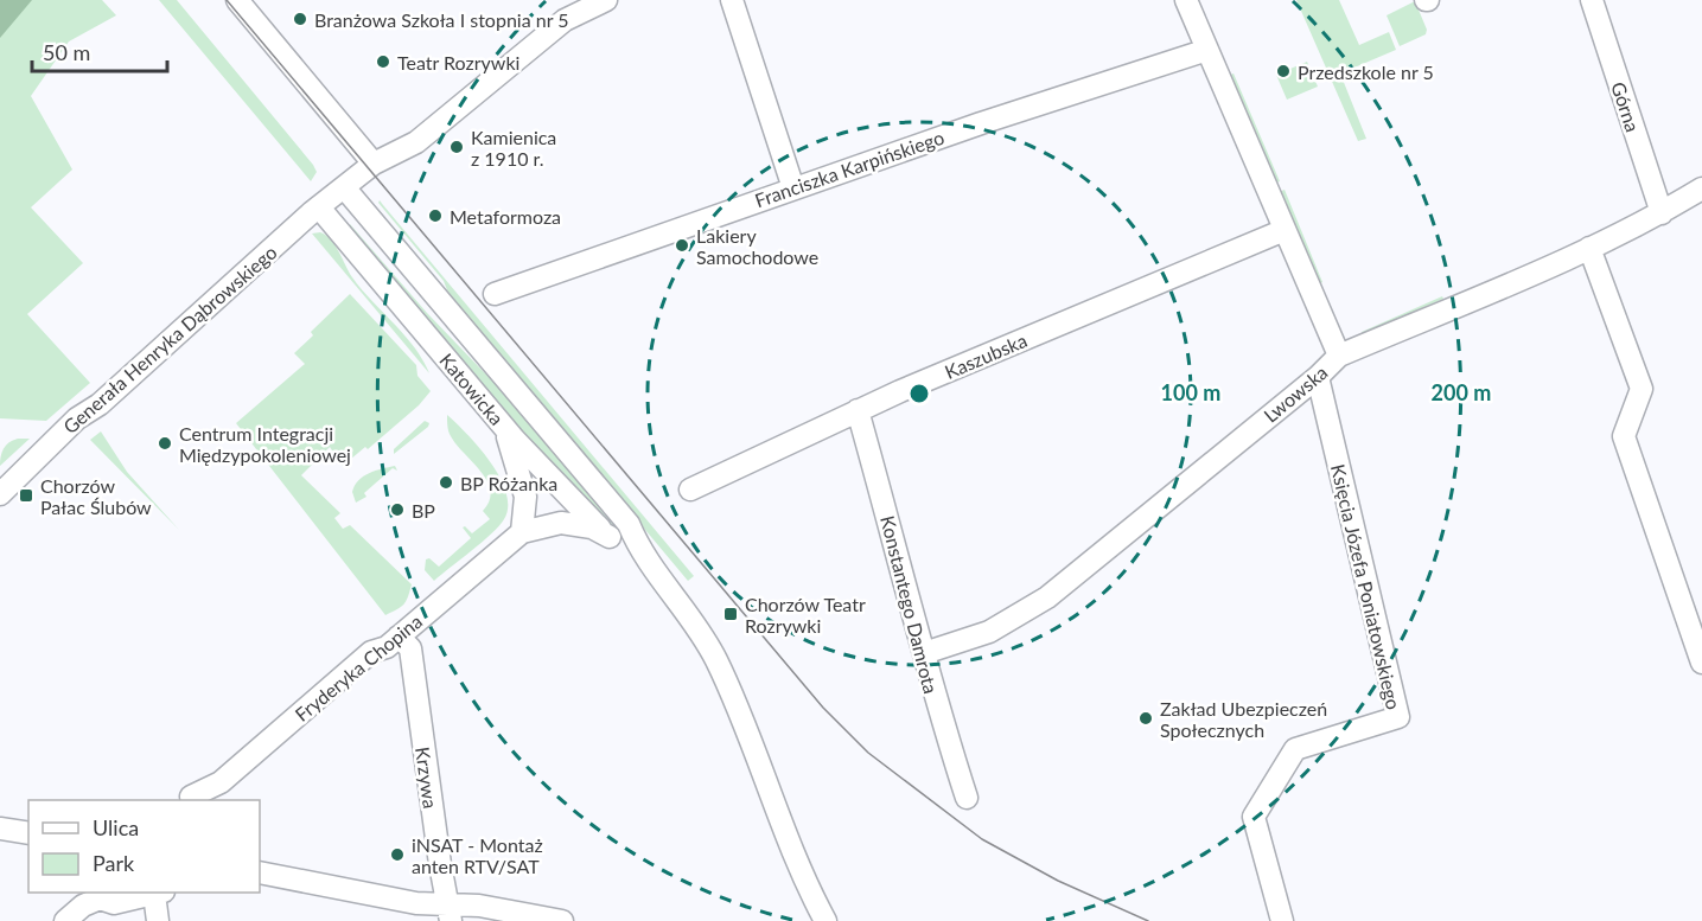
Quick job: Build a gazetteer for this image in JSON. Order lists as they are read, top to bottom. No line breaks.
{"streets":{"street":["Górna","Franciszka Karpińskiego","Generała Henryka Dąbrowskiego","Kaszubska","Katowicka","Lwowska","Księcia Józefa Poniatowskiego","Konstantego Damrota","Fryderyka Chopina","Krzywa"]},"crossings":[["Górna","Lwowska"],["Generała Henryka Dąbrowskiego","Katowicka"],["Kaszubska","Konstantego Damrota"],["Lwowska","Księcia Józefa Poniatowskiego"],["Lwowska","Konstantego Damrota"],["Fryderyka Chopina","Krzywa"]],"places":{"other":["Branżowa Szkoła I stopnia nr 5","Teatr Rozrywki","Przedszkole nr 5","Kamienica z 1910 r.","Metaformoza","Lakiery Samochodowe","Centrum Integracji Międzypokoleniowej","BP Różanka","BP","Zakład Ubezpieczeń Społecznych","iNSAT - Montaż anten RTV/SAT"],"transit":["Chorzów Pałac Ślubów","Chorzów Teatr Rozrywki"]},"legend":["Ulica","Park"],"scale_bar":"50 m","rings":["100 m","200 m"]}
